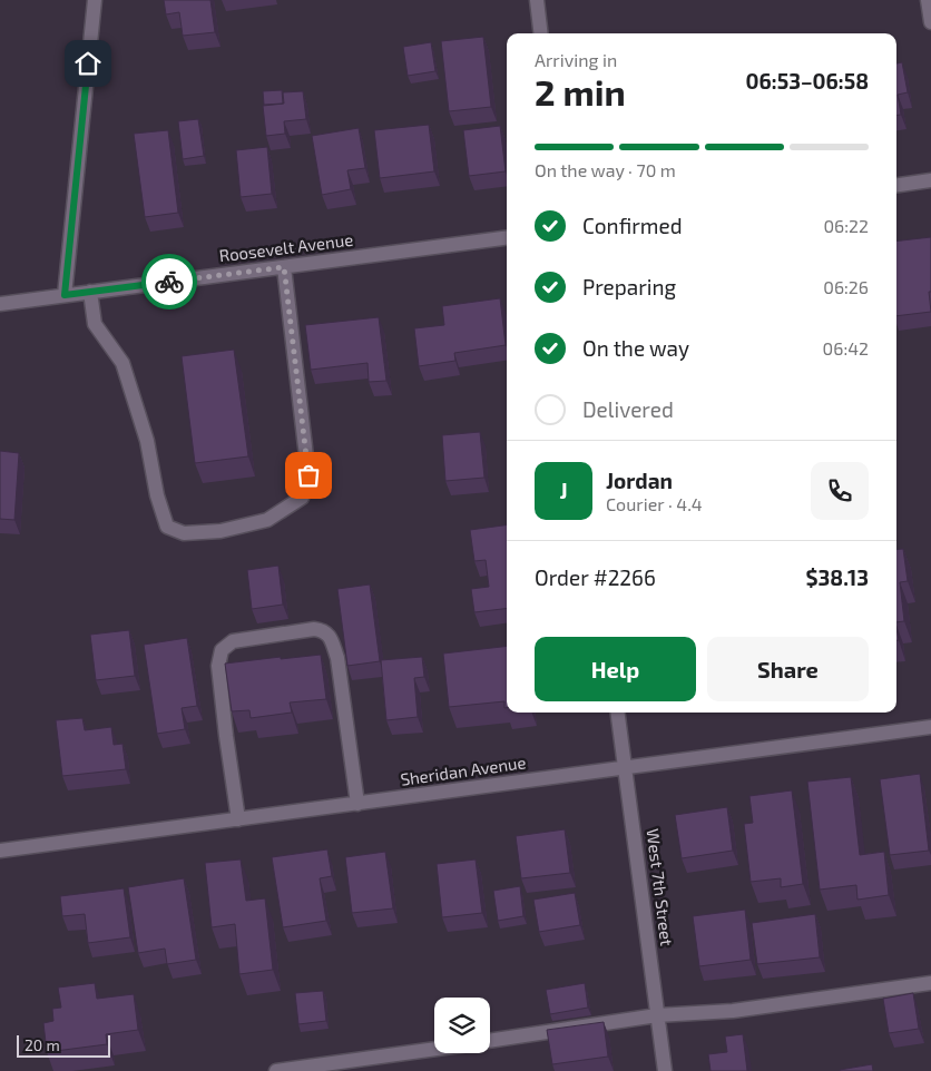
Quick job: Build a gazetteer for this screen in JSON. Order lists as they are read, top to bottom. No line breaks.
{"streets":{"street":["Roosevelt Avenue","Sheridan Avenue","West 7th Street"]},"crossings":[["Sheridan Avenue","West 7th Street"]],"scale_bar":"20 m","page":{"heading":["2 min","Arriving in","06:53–06:58"],"panel":["Jordan","Courier · 4.4","Order #2266","$38.13"],"bar":"On the way · 70 m","list":[["Confirmed","06:22"],["Preparing","06:26"],["On the way","06:42"],"Delivered"],"round":"J","buttons":["Help","Share"],"scale":"20 m"}}
